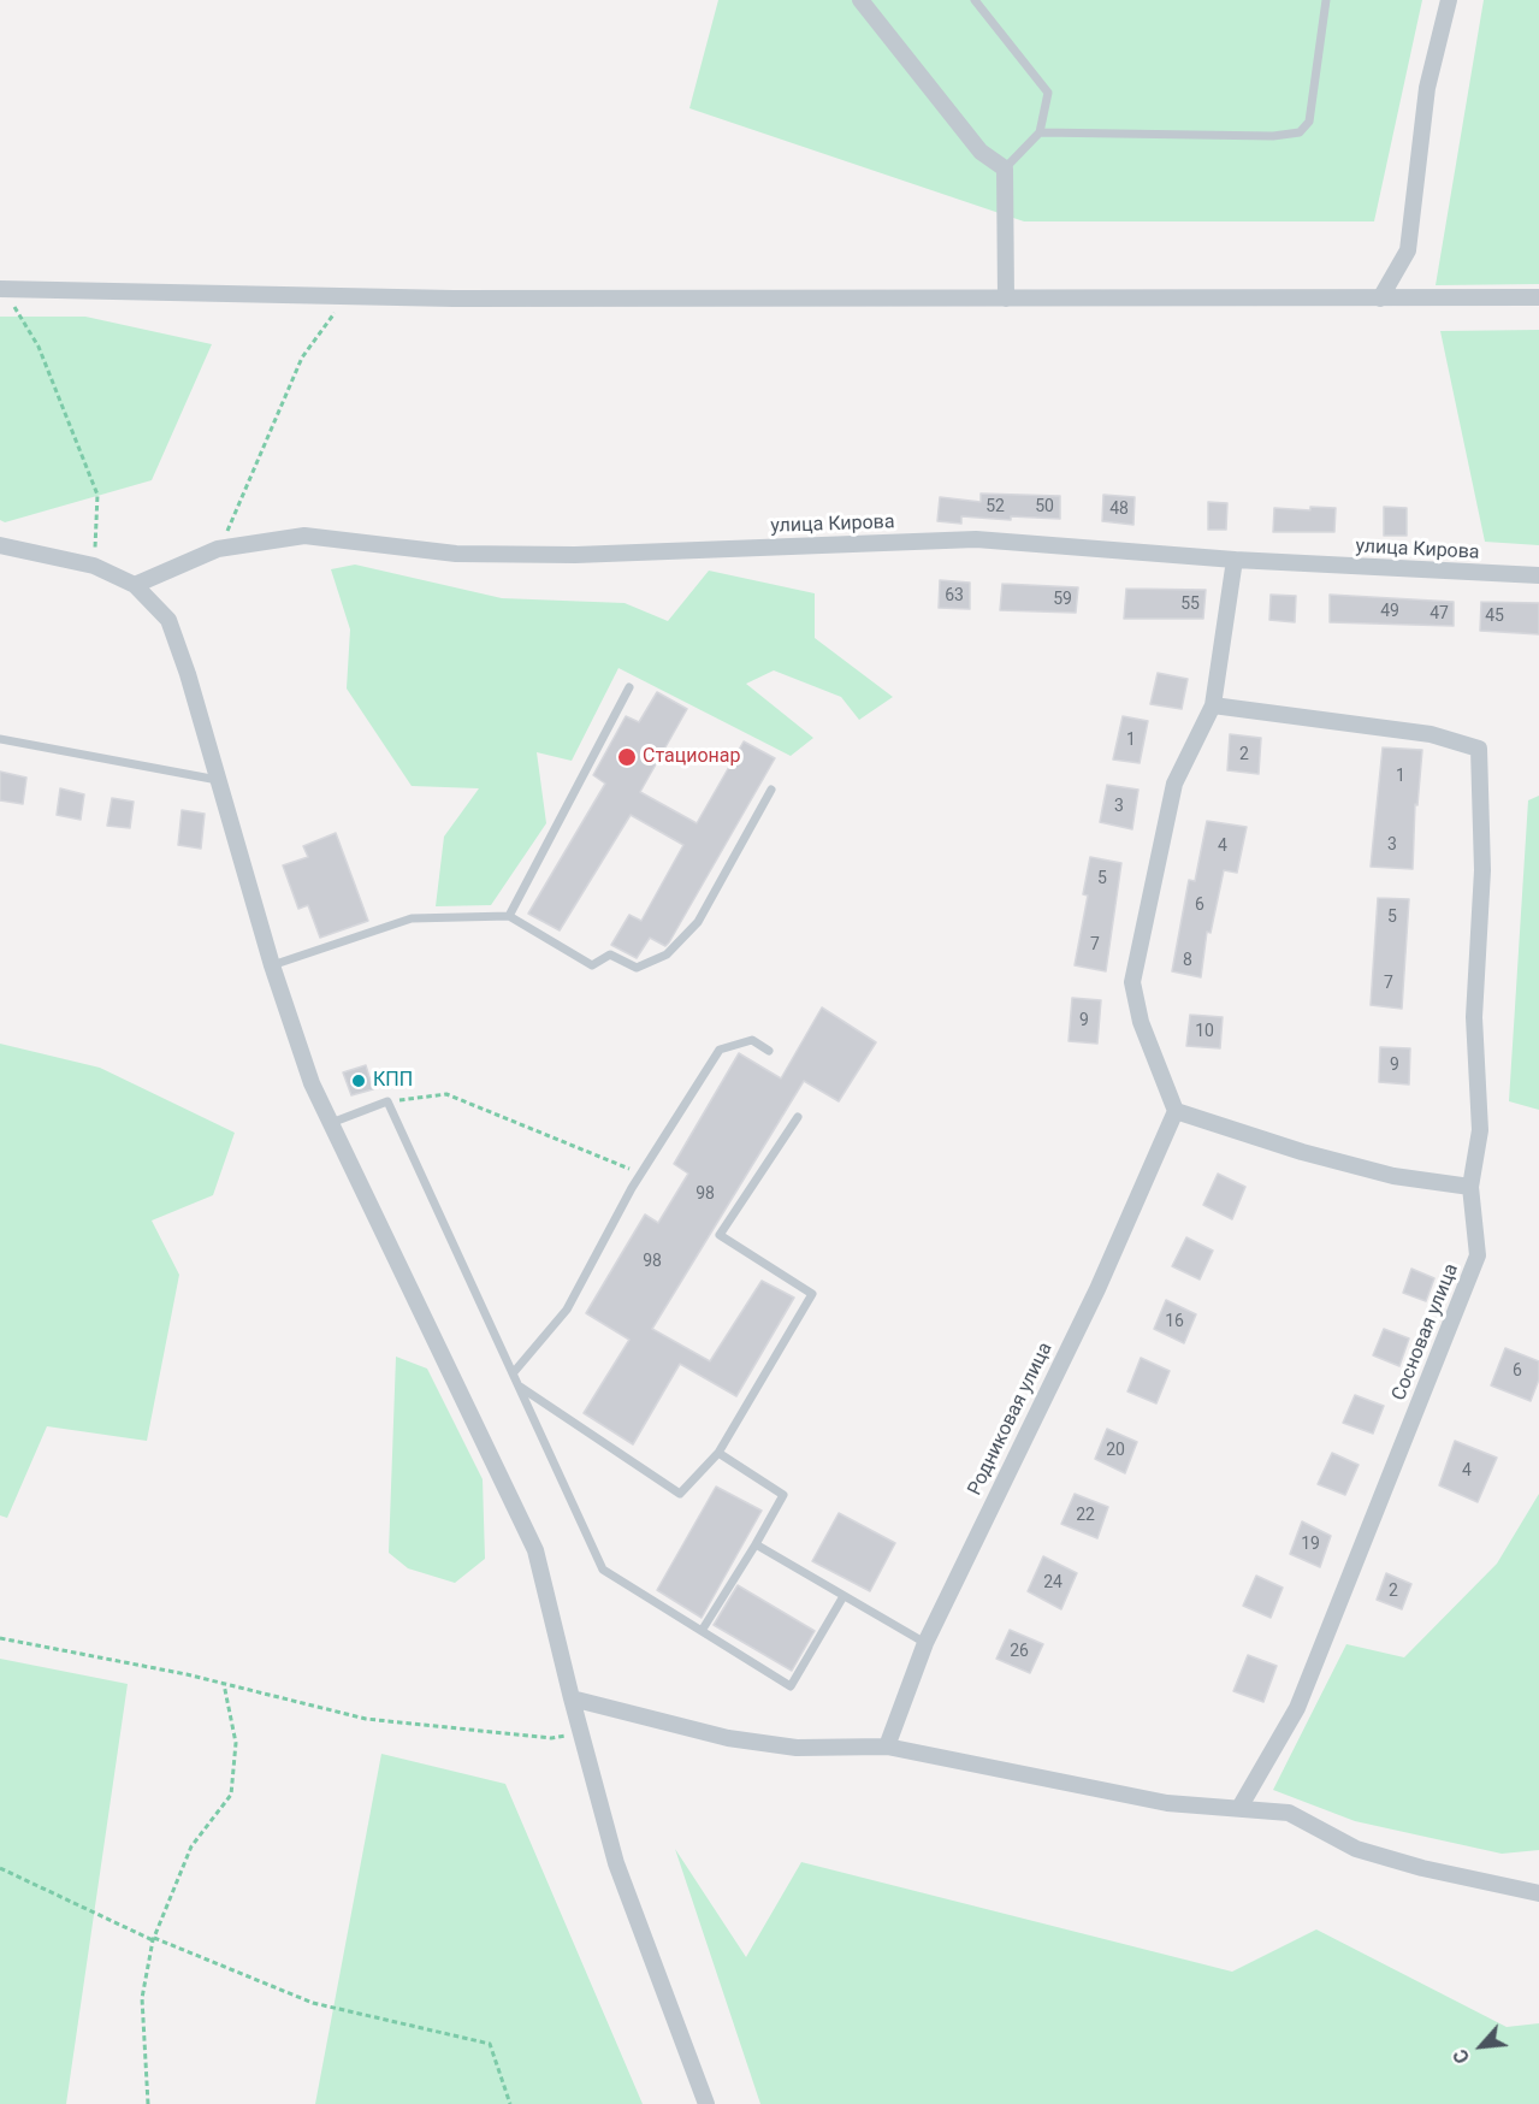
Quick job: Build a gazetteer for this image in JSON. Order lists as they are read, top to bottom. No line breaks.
{"streets":{"street":["улица Кирова","Сосновая улица","Родниковая улица"]},"places":["Стационар","КПП"],"house_numbers":["52","50","48","63","59","55","49","47","45","1","2","1","3","3","4","5","6","5","7","8","7","9","10","9","98","98","16","6","20","4","22","19","24","2","26"],"north":"bottom left"}
